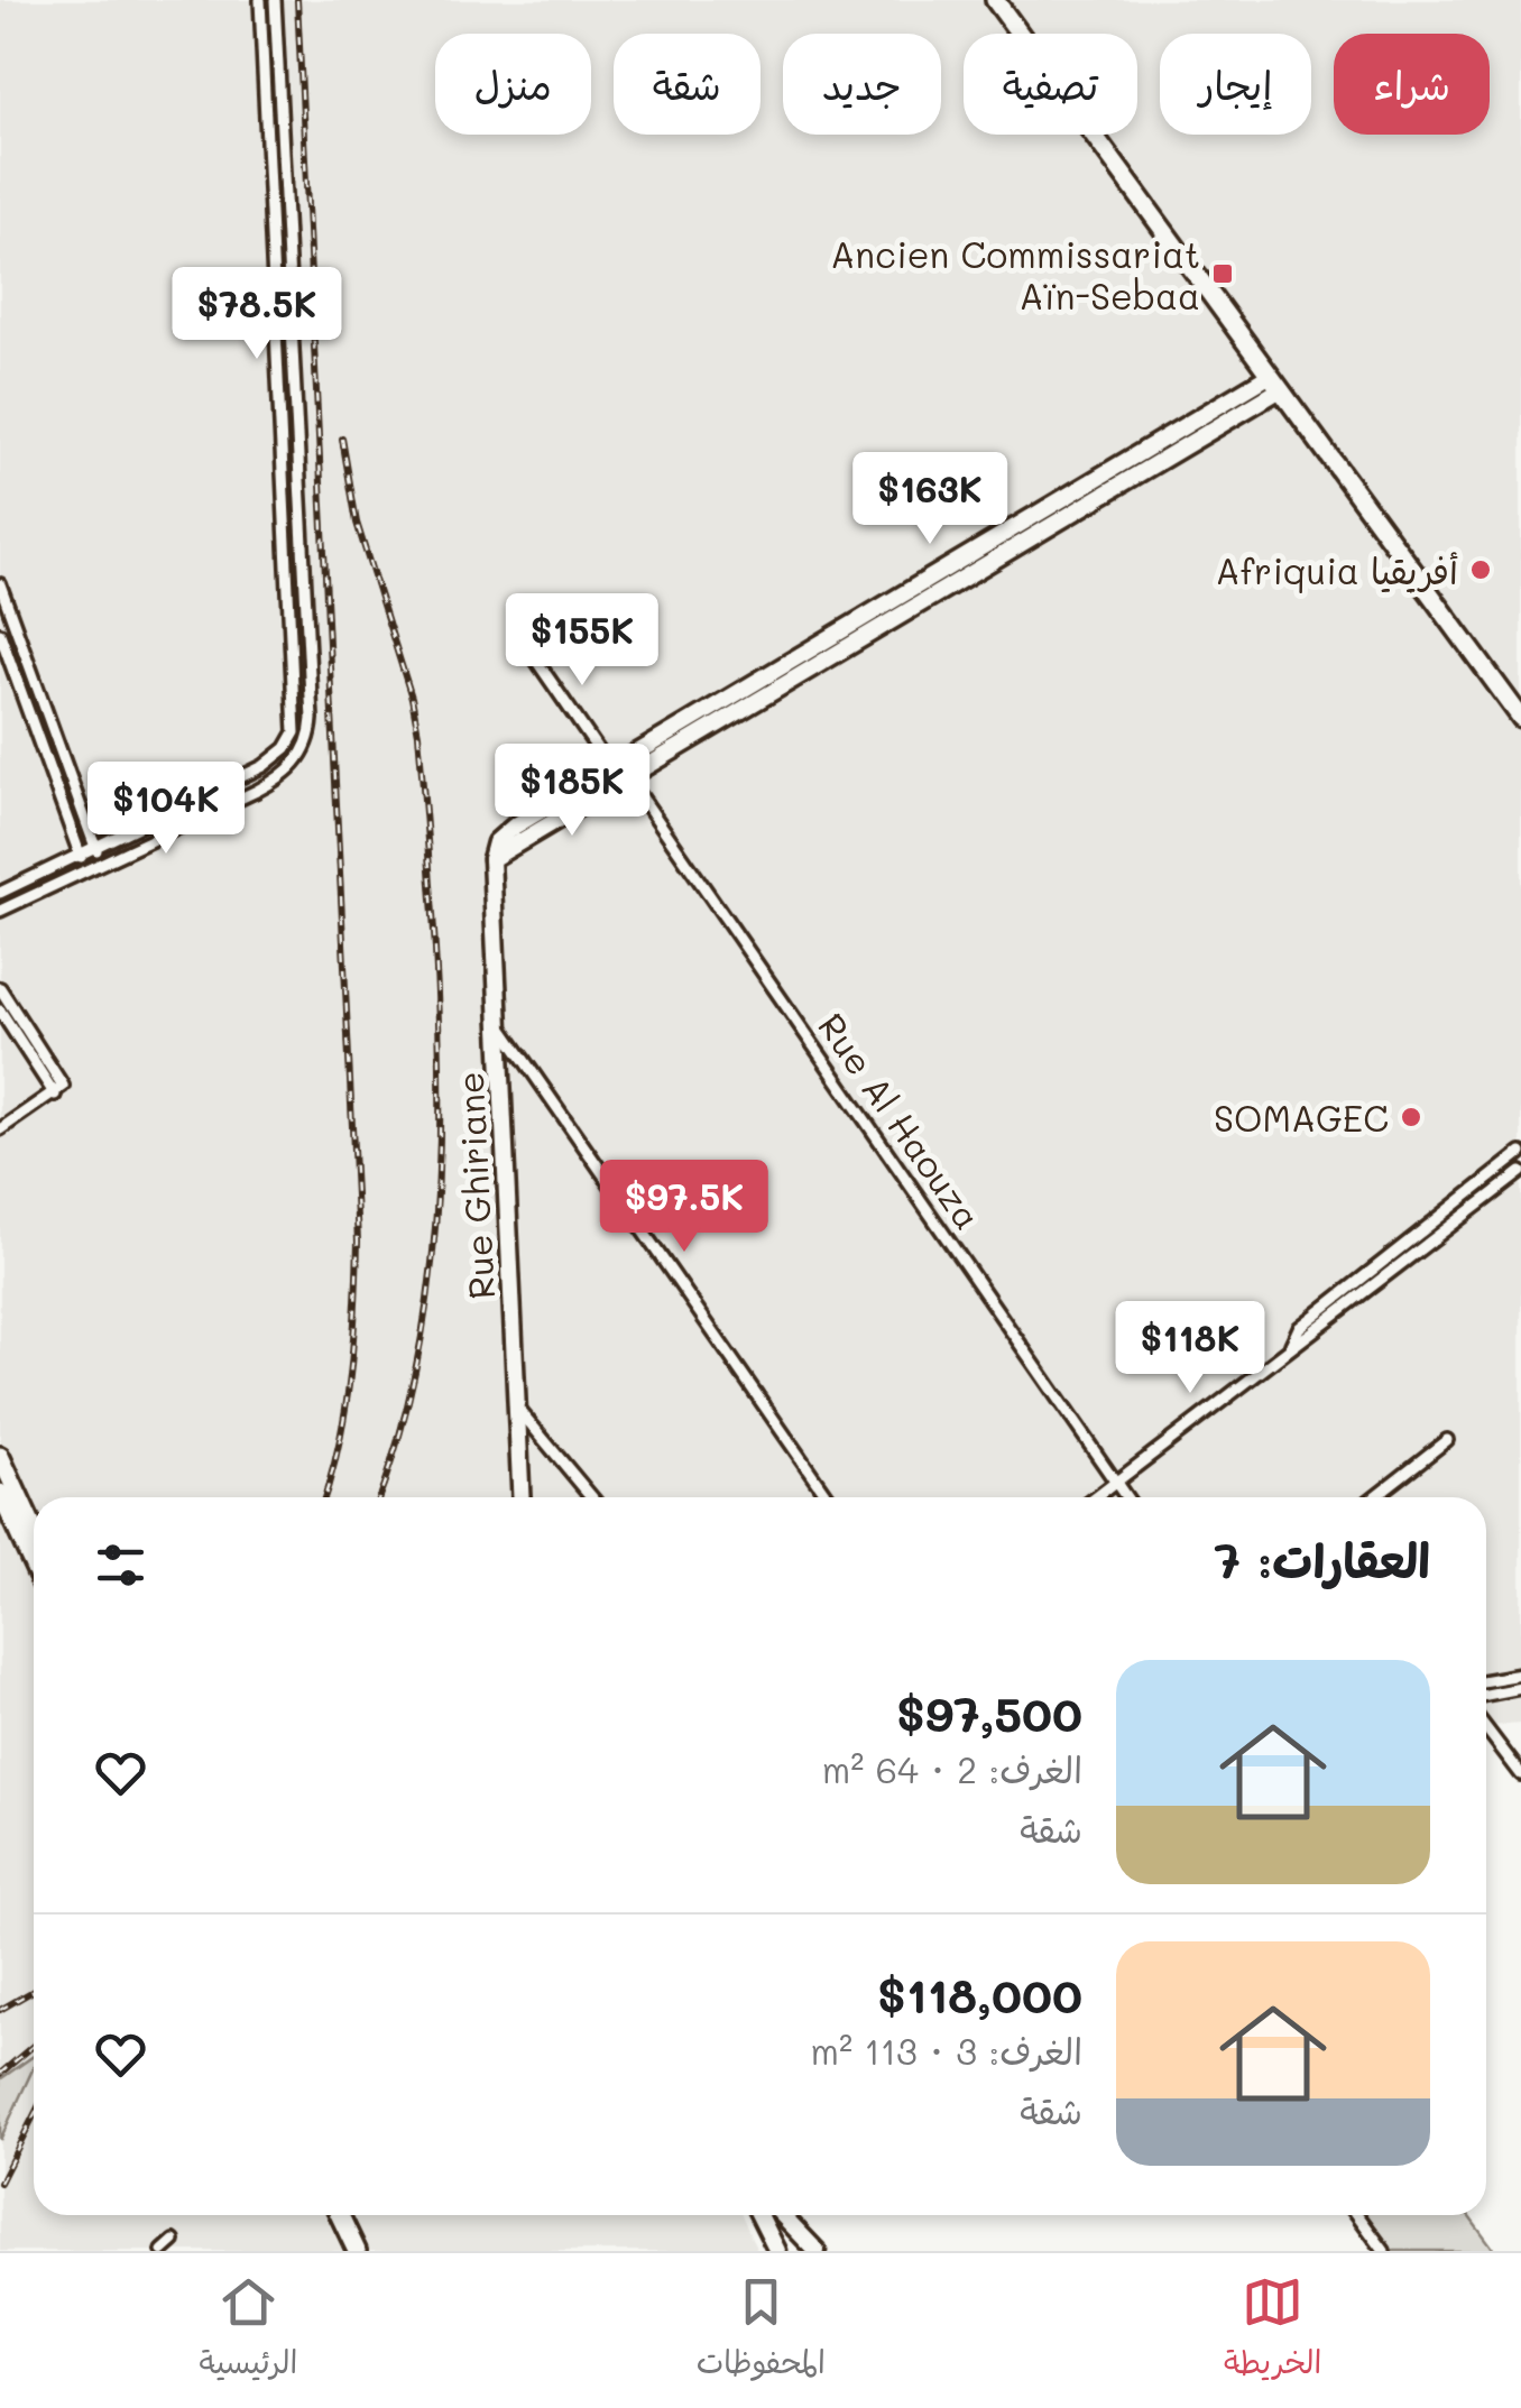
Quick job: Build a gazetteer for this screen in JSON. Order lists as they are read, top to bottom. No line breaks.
{"streets":{"street":["Rue Al Haouza","Rue Ghiriane"]},"crossings":[["Rue Al Haouza","Rue Ghiriane"]],"places":{"transit":["Ancien Commissariat Aïn-Sebaa"],"other":["Afriquia أفريقيا","SOMAGEC"]},"page":{"chip":["شراء","إيجار","تصفية","جديد","شقة","منزل"],"price":["$78.5K","$163K","$155K","$185K","$104K","$97.5K","$118K"],"heading":"العقارات: 7","list":[{"name":"$97,500","note":"الغرف: 2 · 64 m² · شقة"},{"name":"$118,000","note":"الغرف: 3 · 113 m² · شقة"}],"tabs":["الخريطة","المحفوظات","الرئيسية"]}}
